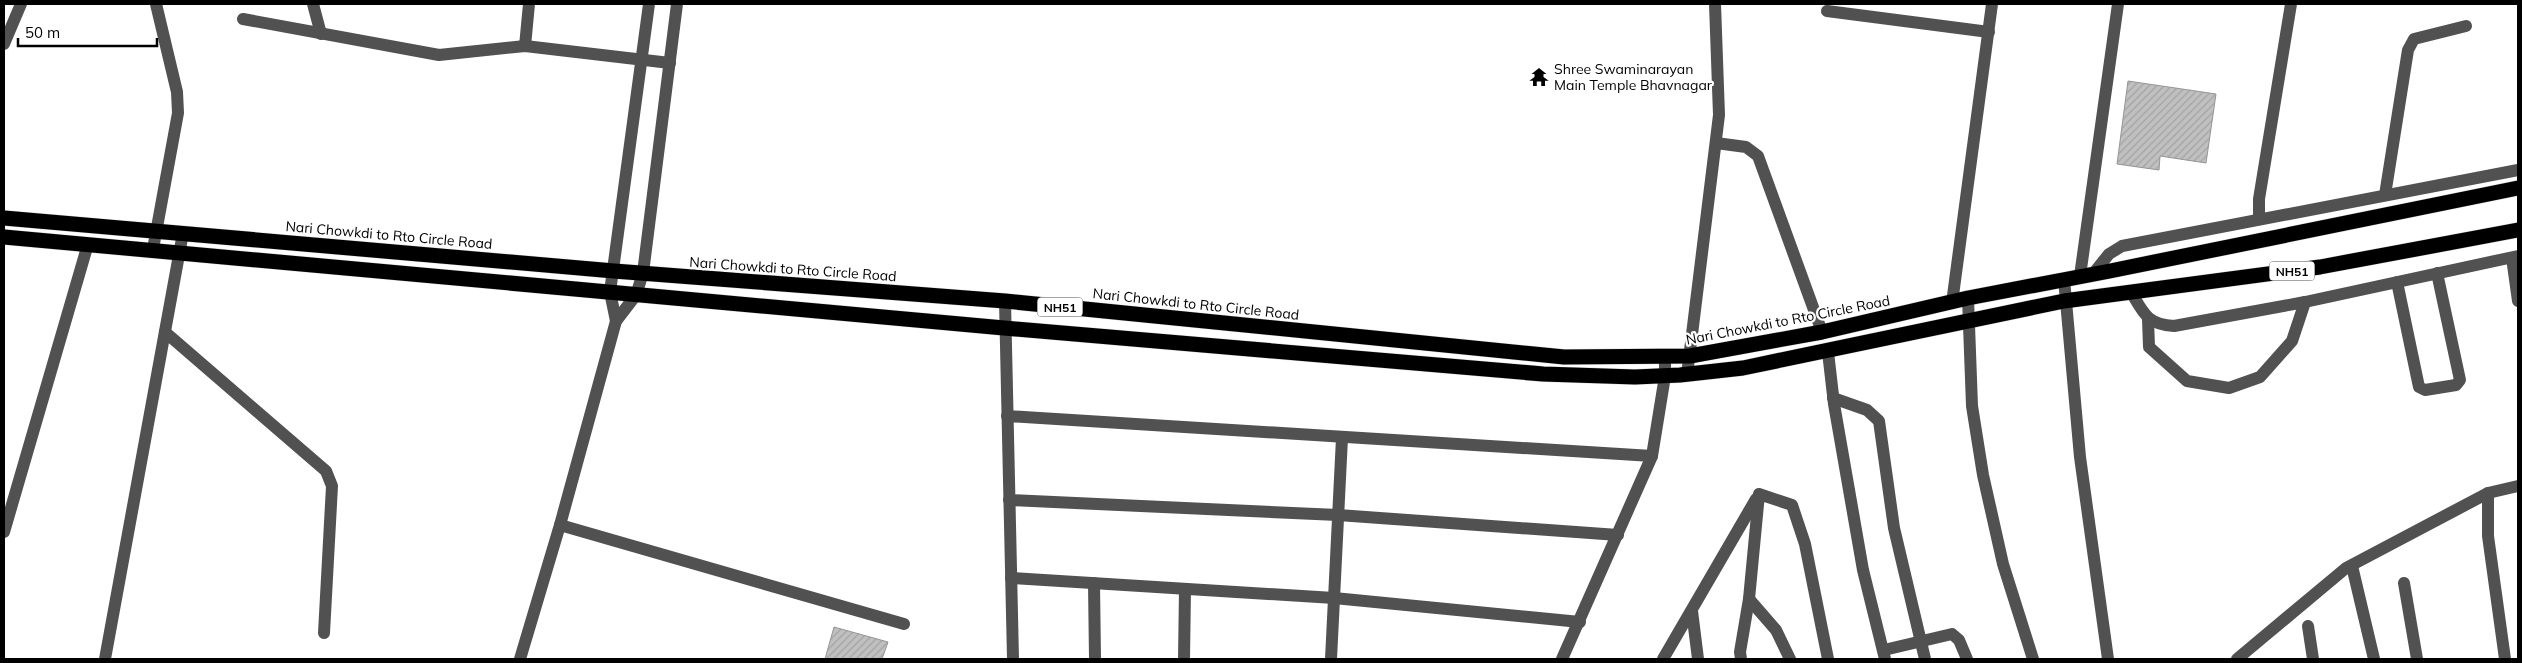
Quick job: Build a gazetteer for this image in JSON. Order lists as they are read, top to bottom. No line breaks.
{"streets":{"highway":["Nari Chowkdi to Rto Circle Road","NH51"]},"places":{"temple":["Shree Swaminarayan Main Temple Bhavnagar"]},"scale_bar":"50 m"}
